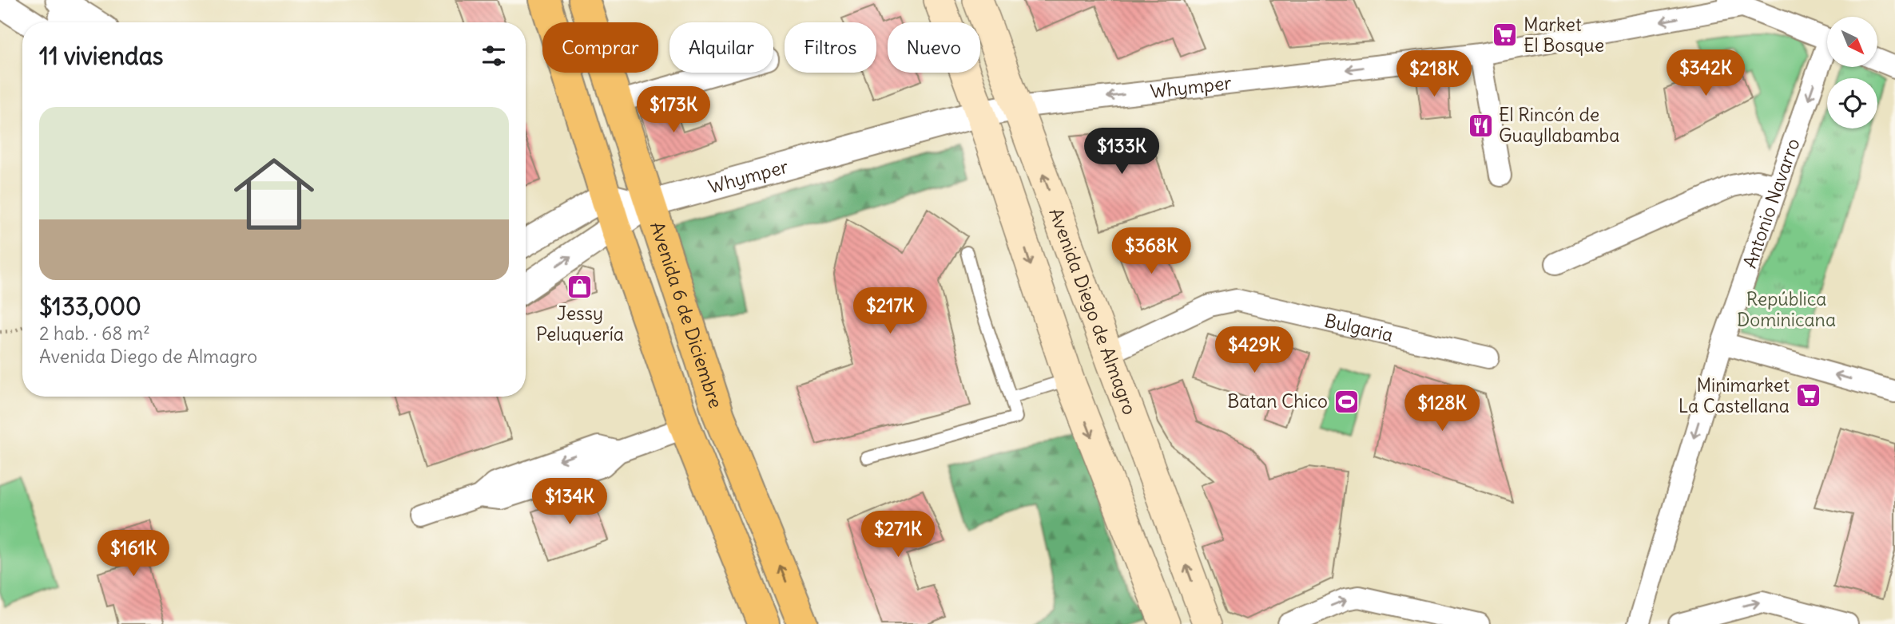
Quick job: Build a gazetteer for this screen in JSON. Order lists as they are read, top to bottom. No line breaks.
{"streets":{"main road":["Avenida Diego de Almagro","Avenida 6 de Diciembre"],"street":["Whymper","Antonio Navarro","Bulgaria"]},"crossings":[["Whymper","Avenida Diego de Almagro"],["Whymper","Avenida 6 de Diciembre"],["Avenida Diego de Almagro","Bulgaria"]],"one_way":["Antonio Navarro"],"parks":["República Dominicana"],"places":{"supermarket":["Market El Bosque","Minimarket La Castellana"],"restaurant":["El Rincón de Guayllabamba"],"shop":["Jessy Peluquería"],"sports":["Batan Chico"]},"north":"bottom right","page":{"chip":["Comprar","Alquilar","Filtros","Nuevo"],"heading":"11 viviendas","price":["$342K","$218K","$173K","$133K","$368K","$217K","$429K","$128K","$134K","$271K","$161K"],"list":[{"name":"$133,000","note":"2 hab. · 68 m² · Avenida Diego de Almagro"}]}}
